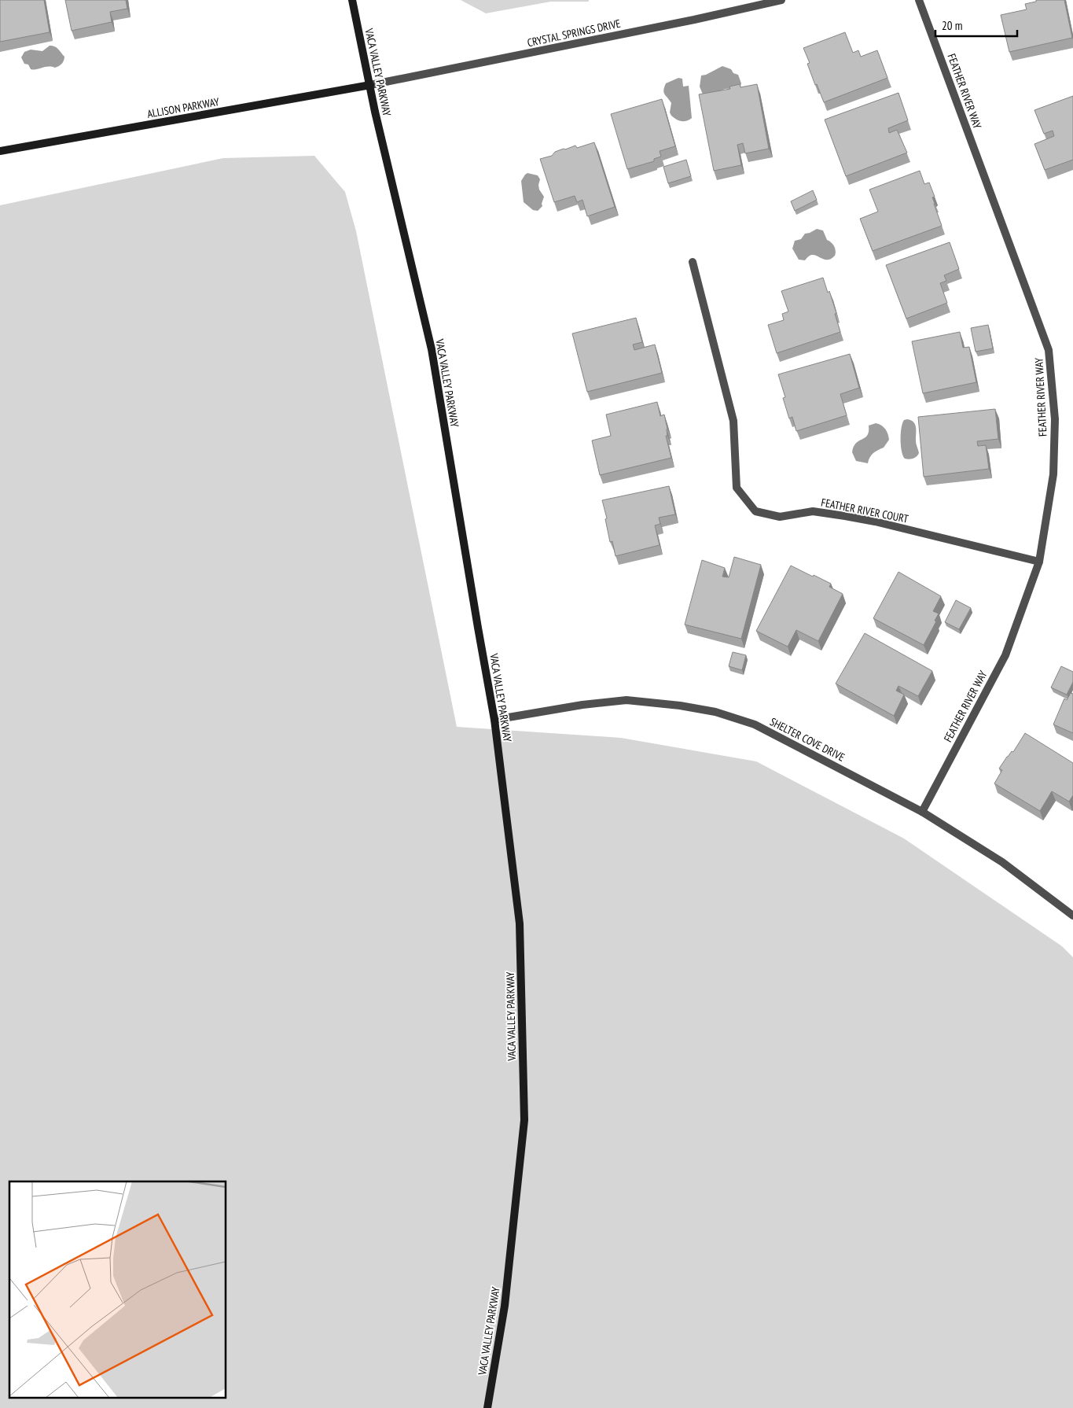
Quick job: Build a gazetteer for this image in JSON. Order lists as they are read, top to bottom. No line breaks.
{"streets":{"street":["CRYSTAL SPRINGS DRIVE","VACA VALLEY PARKWAY","FEATHER RIVER WAY","ALLISON PARKWAY","FEATHER RIVER COURT","SHELTER COVE DRIVE"]},"crossings":[["CRYSTAL SPRINGS DRIVE","VACA VALLEY PARKWAY"],["CRYSTAL SPRINGS DRIVE","ALLISON PARKWAY"],["VACA VALLEY PARKWAY","ALLISON PARKWAY"],["VACA VALLEY PARKWAY","SHELTER COVE DRIVE"],["FEATHER RIVER WAY","FEATHER RIVER COURT"],["FEATHER RIVER WAY","SHELTER COVE DRIVE"]],"scale_bar":"20 m"}
